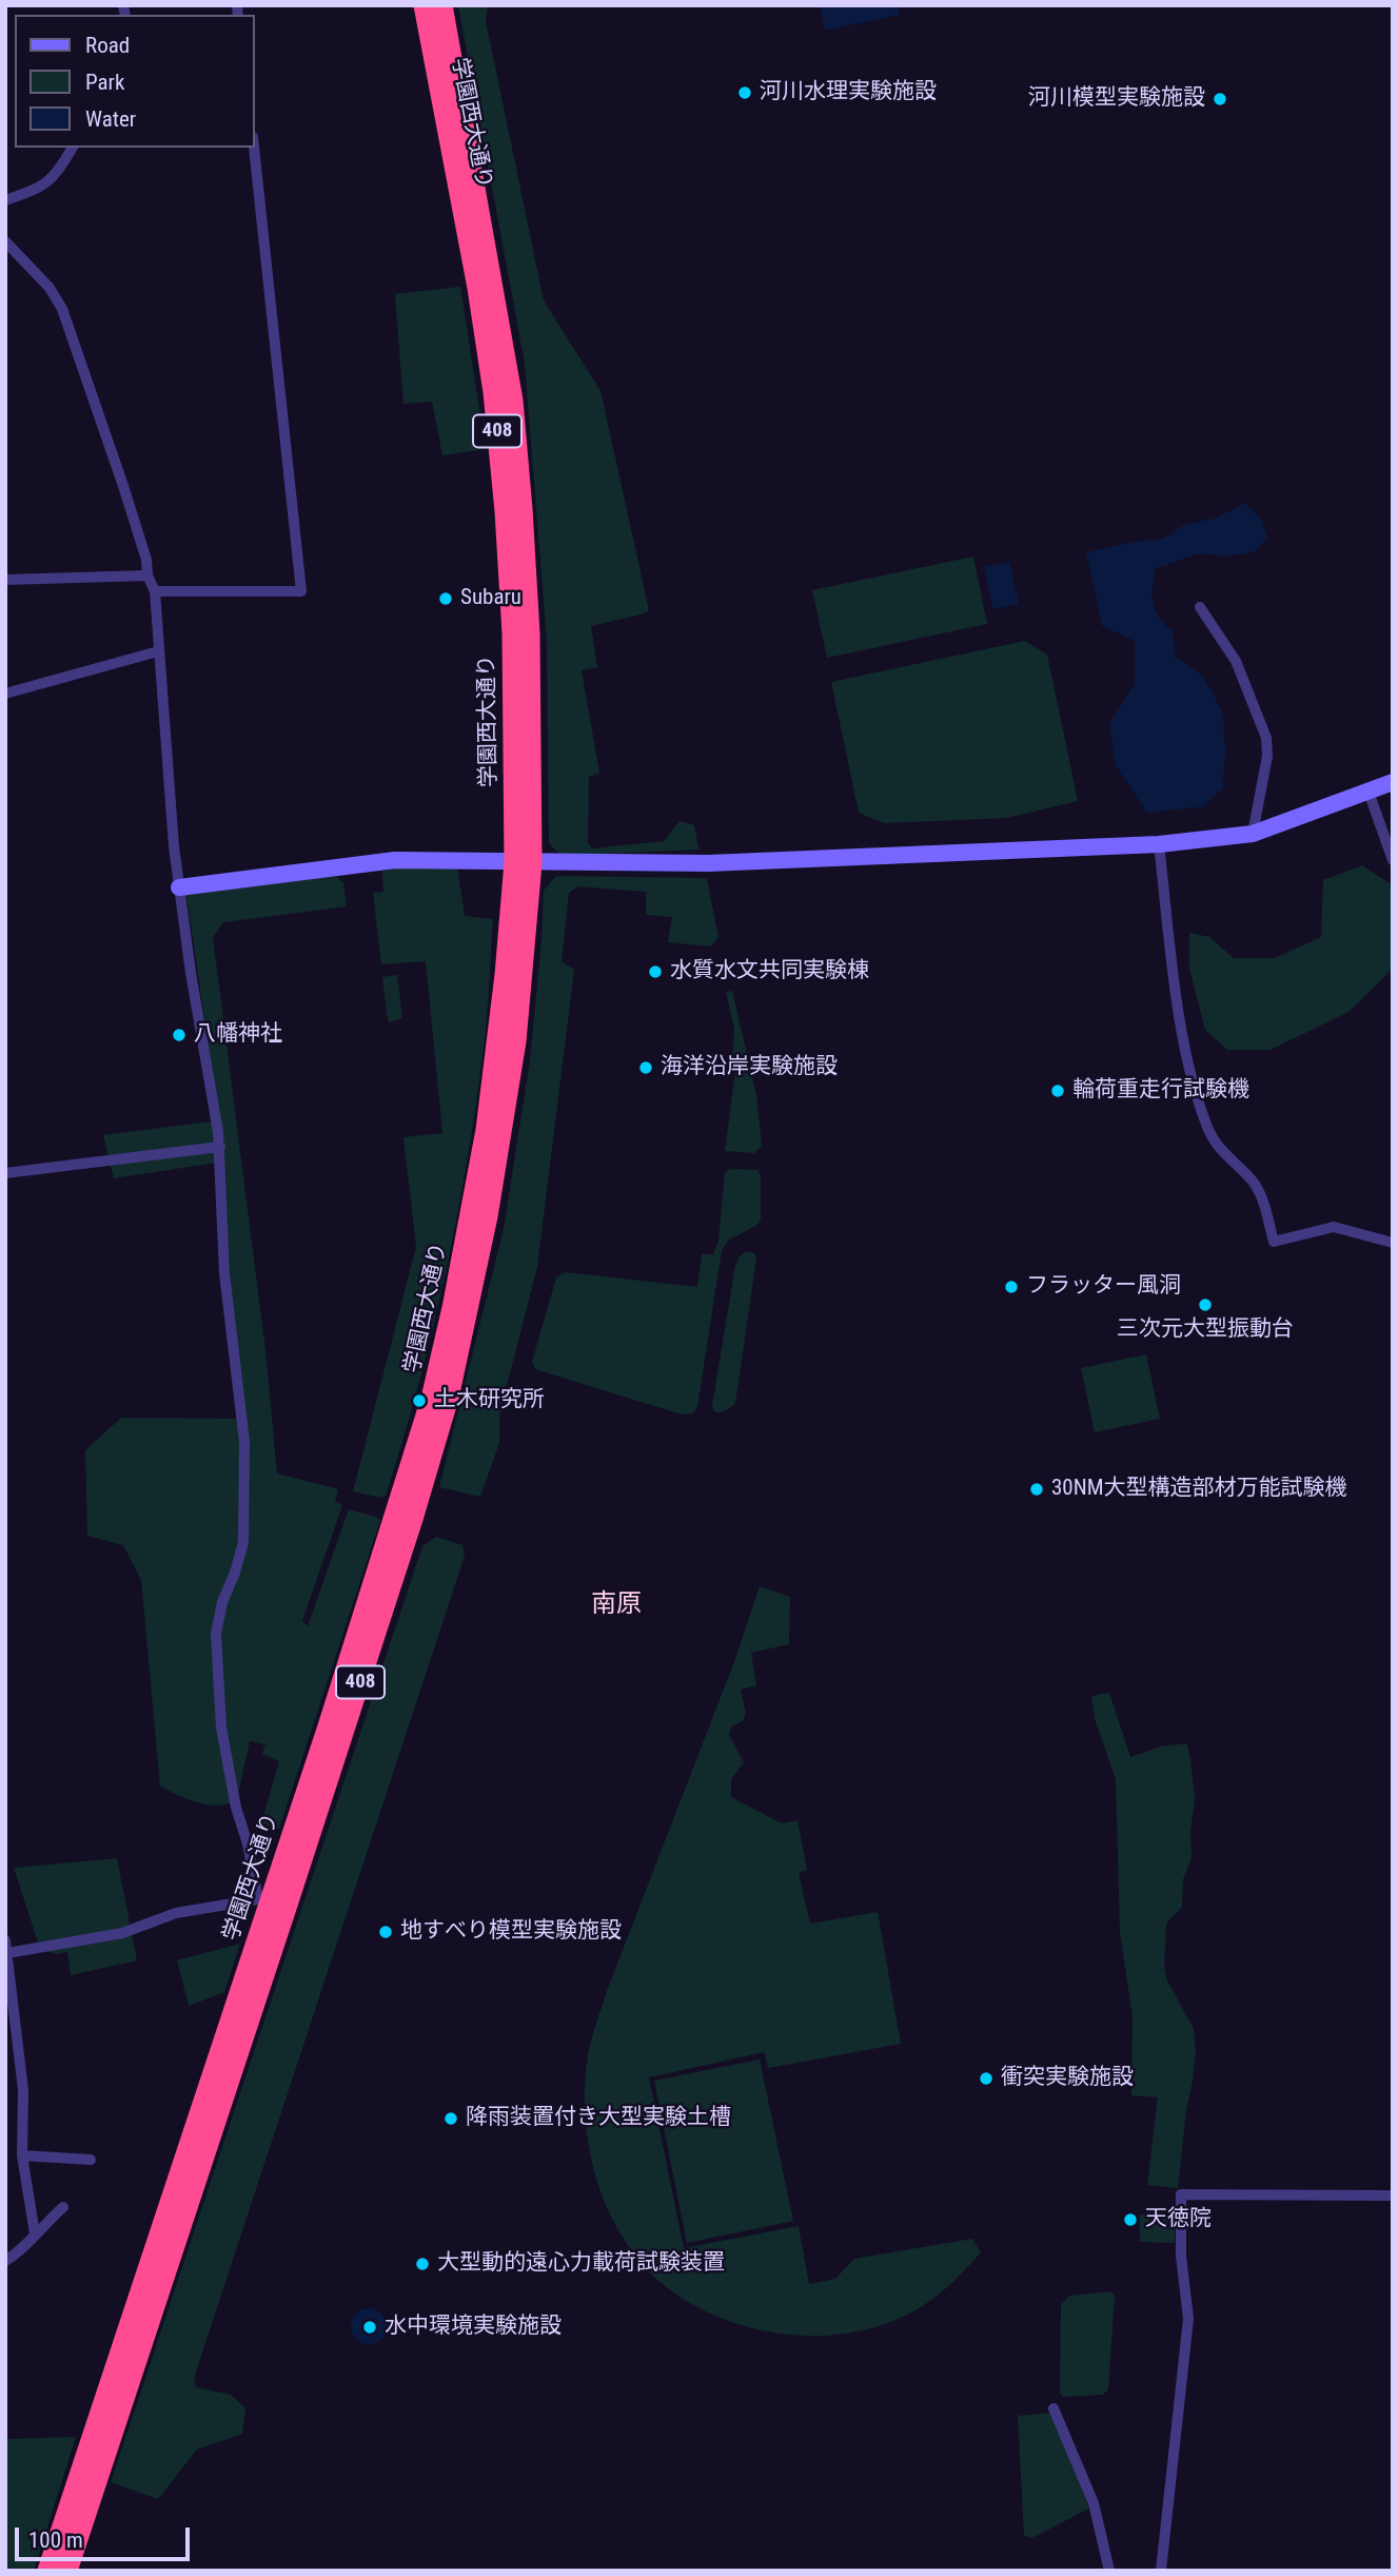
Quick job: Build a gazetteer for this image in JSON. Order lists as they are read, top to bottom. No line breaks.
{"streets":{"highway":["学園西大通り","408"]},"districts":["南原"],"places":["河川水理実験施設","河川模型実験施設","Subaru","水質水文共同実験棟","八幡神社","海洋沿岸実験施設","輪荷重走行試験機","フラッター風洞","三次元大型振動台","土木研究所","30NM大型構造部材万能試験機","地すべり模型実験施設","衝突実験施設","降雨装置付き大型実験土槽","天徳院","大型動的遠心力載荷試験装置","水中環境実験施設"],"legend":["Road","Park","Water"],"scale_bar":"100 m"}
